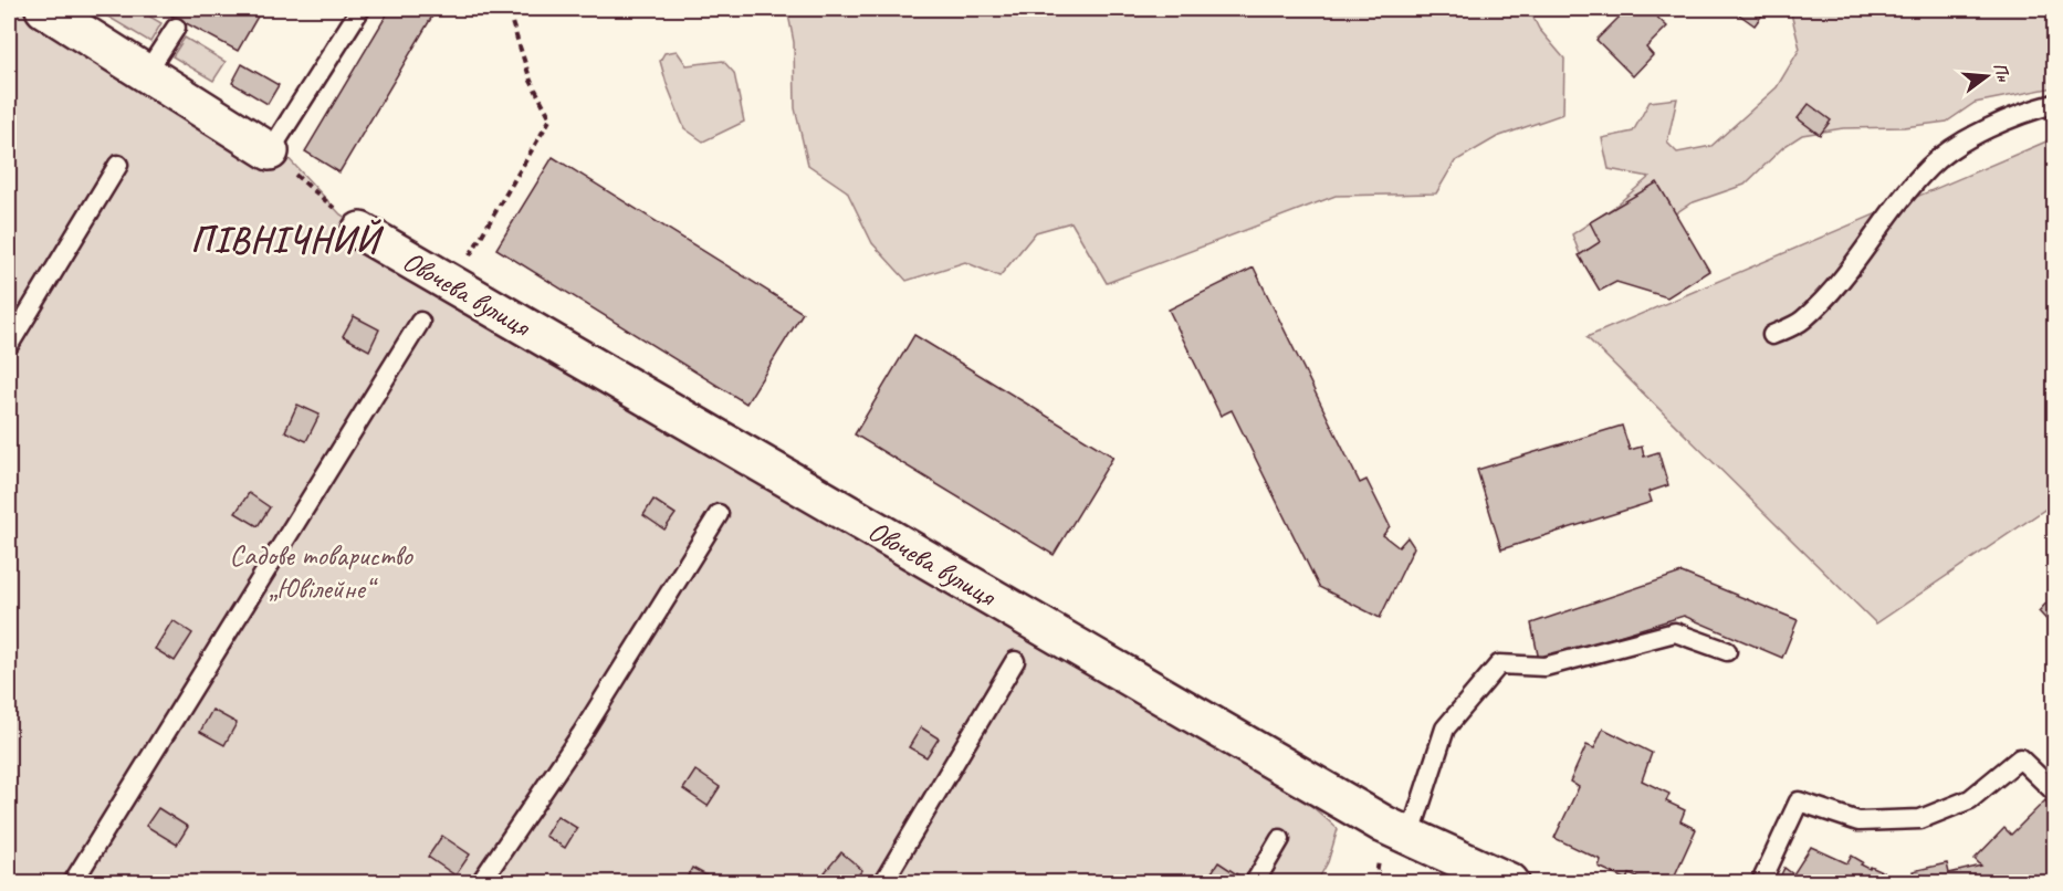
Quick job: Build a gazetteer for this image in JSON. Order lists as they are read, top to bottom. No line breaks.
{"streets":{"street":["Овочева вулиця"]},"districts":["ПІВНІЧНИЙ"],"parks":["Садове товариство „Ювілейне“"],"north":"right"}
